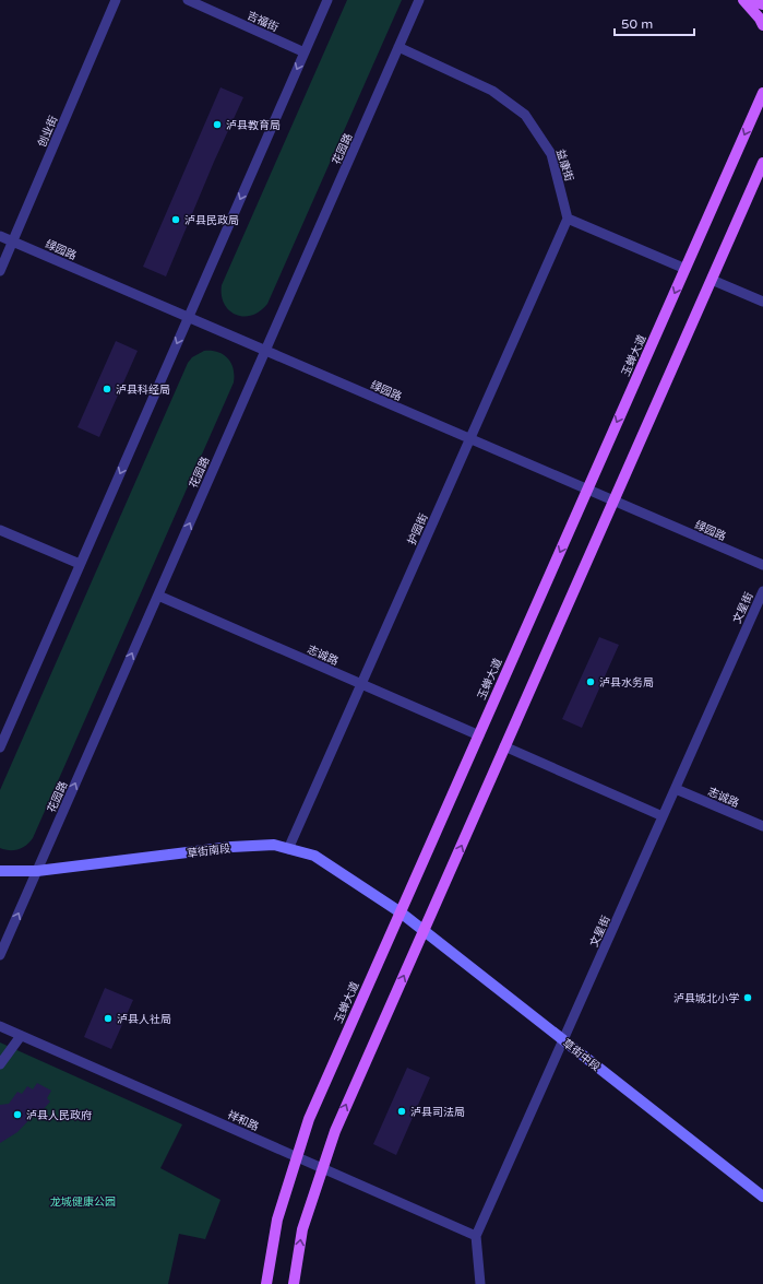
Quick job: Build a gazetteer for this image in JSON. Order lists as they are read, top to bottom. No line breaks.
{"streets":{"main road":["玉蝉大道","草街南段","草街中段"],"street":["吉福街","创业街","花园路","益康街","绿园路","护园街","文星街","志诚路","祥和路"]},"crossings":[["创业街","绿园路"],["花园路","益康街"],["花园路","绿园路"],["花园路","志诚路"],["花园路","草街南段"],["益康街","护园街"],["绿园路","玉蝉大道"],["绿园路","护园街"],["玉蝉大道","志诚路"],["玉蝉大道","草街南段"],["玉蝉大道","草街中段"],["玉蝉大道","祥和路"],["护园街","志诚路"],["护园街","草街南段"],["文星街","志诚路"],["文星街","草街中段"],["文星街","祥和路"],["草街南段","草街中段"]],"parks":["龙城健康公园"],"places":["泸县教育局","泸县民政局","泸县科经局","泸县水务局","泸县城北小学","泸县人社局","泸县司法局","泸县人民政府"],"scale_bar":"50 m"}
